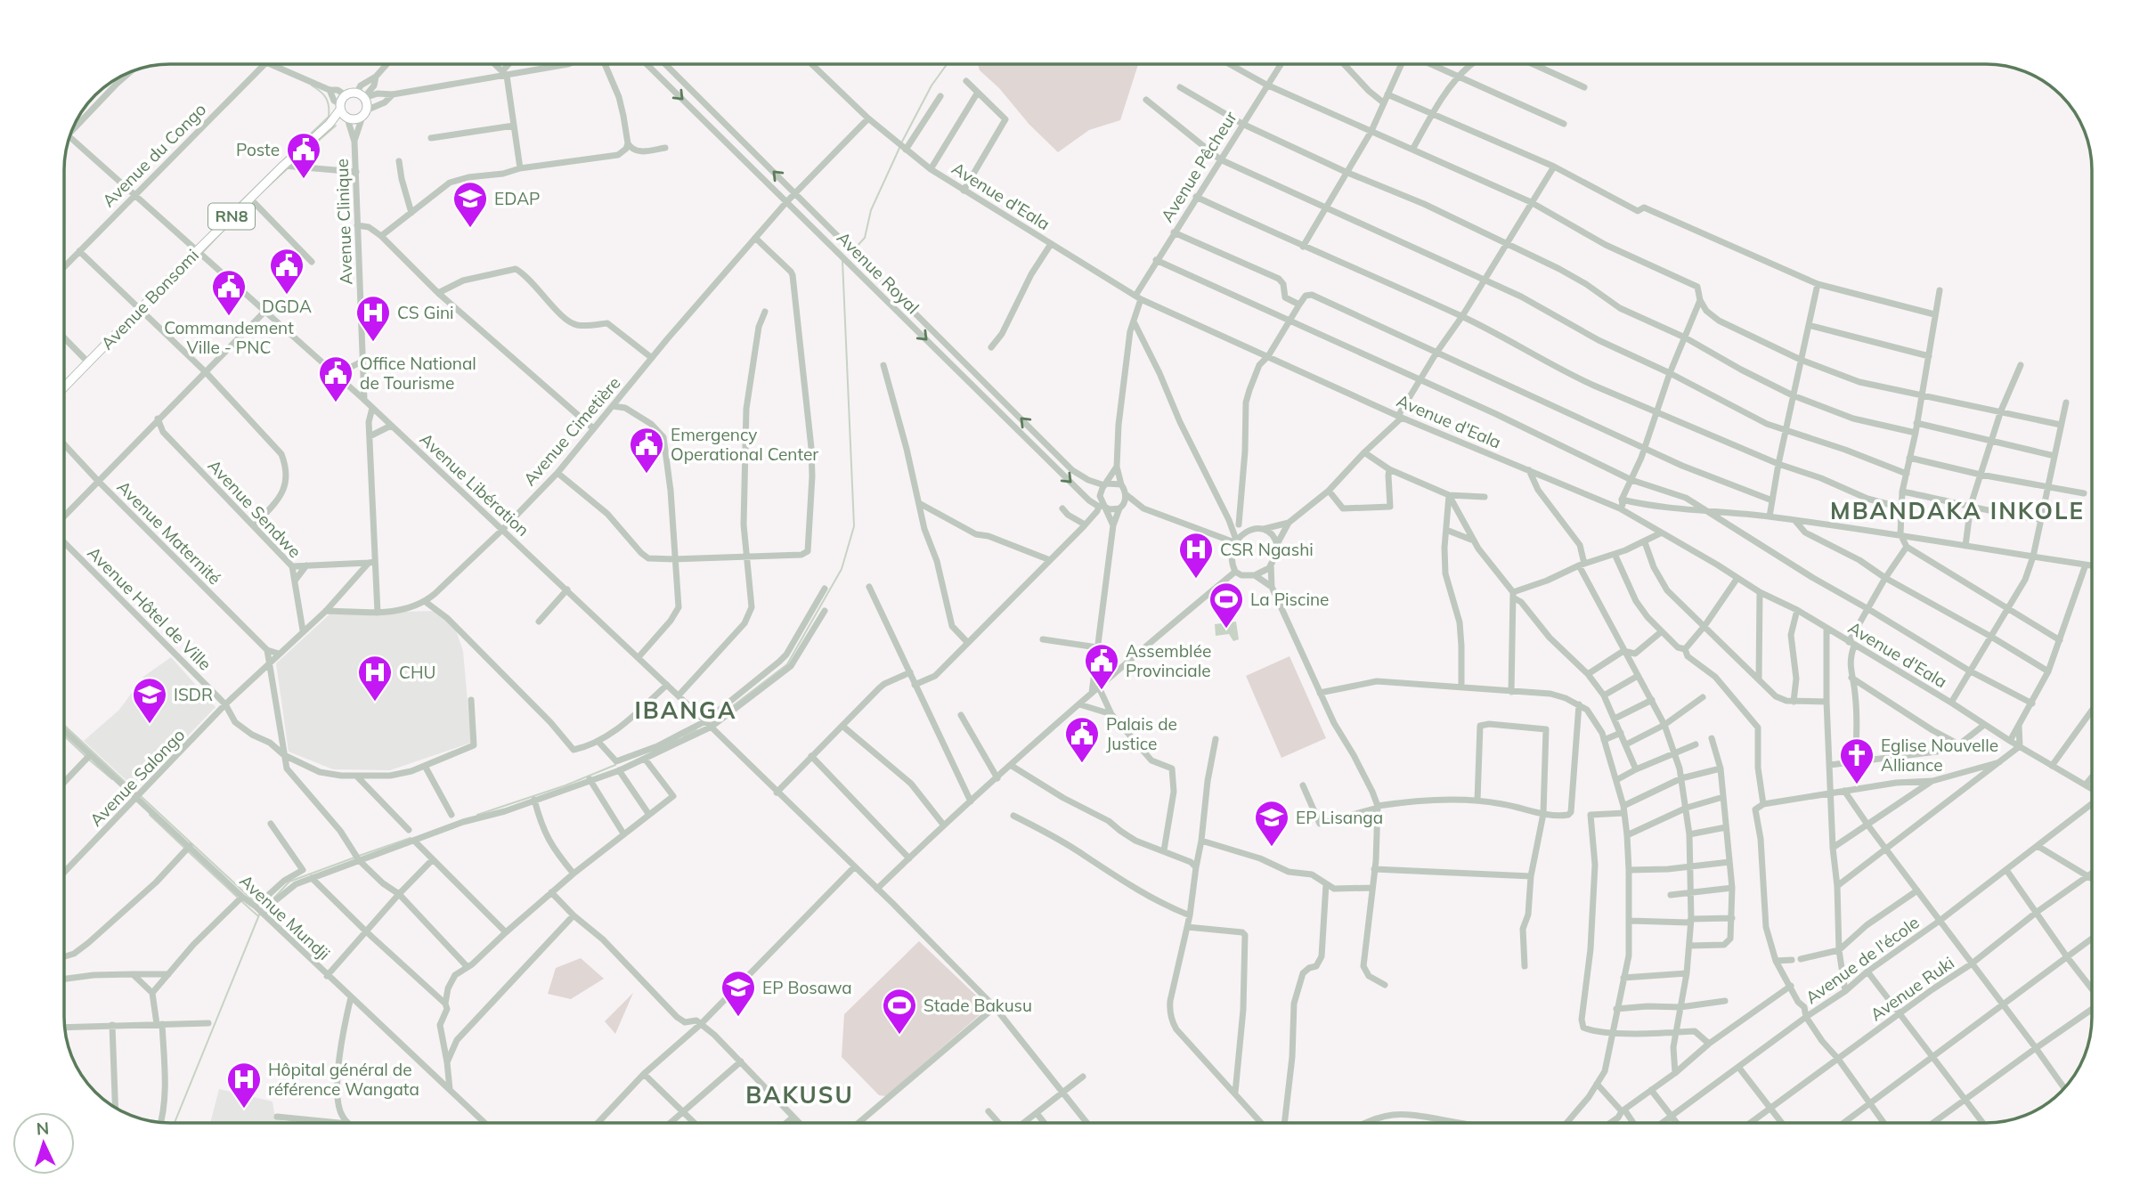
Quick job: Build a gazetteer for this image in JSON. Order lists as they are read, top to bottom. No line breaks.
{"streets":{"main road":["RN8","Avenue Bonsomi"],"street":["Avenue du Congo","Avenue Pêcheur","Avenue d'Eala","Avenue Clinique","Avenue Royal","Avenue Cimetière","Avenue Libération","Avenue Sendwe","Avenue Maternité","Avenue Hôtel de Ville","Avenue Salongo","Avenue Mundji","Avenue de l'école","Avenue Ruki"]},"crossings":[["Avenue du Congo","Avenue Libération"],["Avenue Pêcheur","Avenue d'Eala"],["Avenue d'Eala","Avenue Cimetière"],["RN8","Avenue Clinique"],["RN8","Avenue Bonsomi"],["Avenue Clinique","Avenue Bonsomi"],["Avenue Clinique","Avenue Libération"],["Avenue Royal","Avenue Cimetière"],["Avenue Bonsomi","Avenue Libération"],["Avenue Cimetière","Avenue Libération"],["Avenue Cimetière","Avenue Salongo"],["Avenue Sendwe","Avenue Salongo"],["Avenue Hôtel de Ville","Avenue Salongo"],["Avenue Salongo","Avenue Mundji"]],"districts":["MBANDAKA INKOLE","IBANGA","BAKUSU"],"places":{"public building":["Poste","DGDA","Commandement Ville - PNC","Office National de Tourisme","Emergency Operational Center","Assemblée Provinciale","Palais de Justice"],"school or university":["EDAP","ISDR","EP Lisanga","EP Bosawa"],"hospital":["CS Gini","CSR Ngashi","CHU","Hôpital général de référence Wangata"],"sports":["La Piscine","Stade Bakusu"],"church":["Eglise Nouvelle Alliance"]},"north":"top"}
